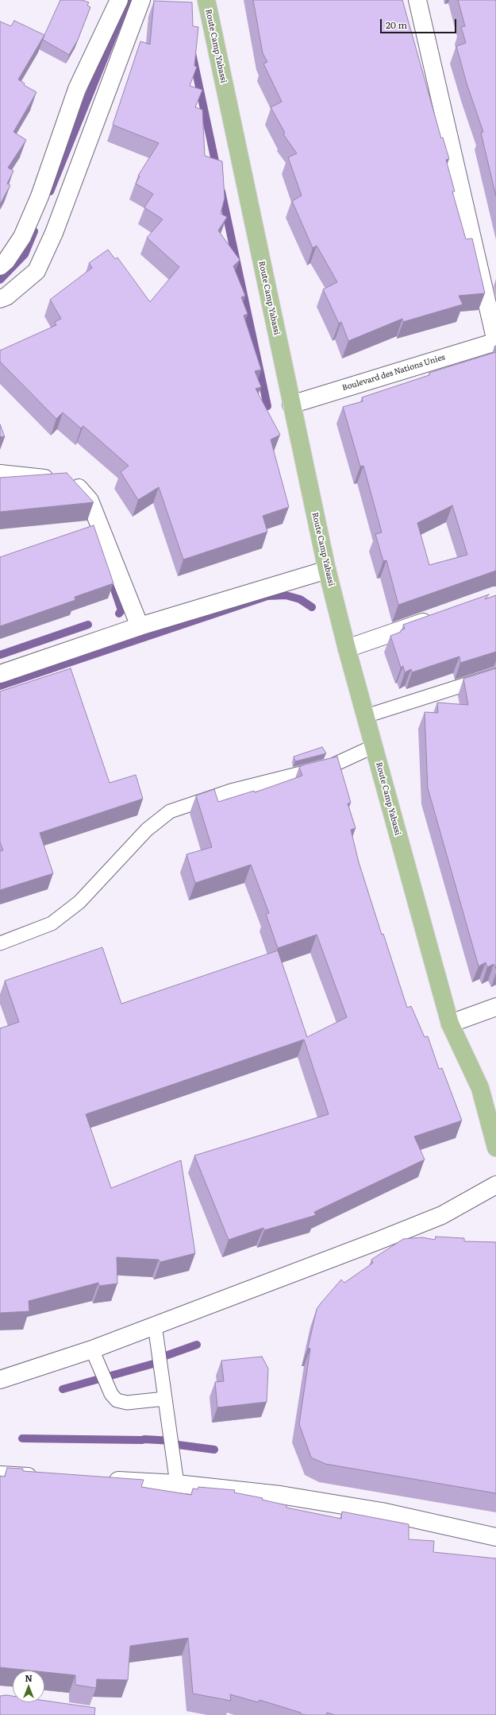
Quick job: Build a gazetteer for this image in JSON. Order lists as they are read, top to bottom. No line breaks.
{"streets":{"main road":["Route Camp Yabassi"],"street":["Boulevard des Nations Unies"]},"crossings":[["Route Camp Yabassi","Boulevard des Nations Unies"]],"scale_bar":"20 m","north":"top"}
